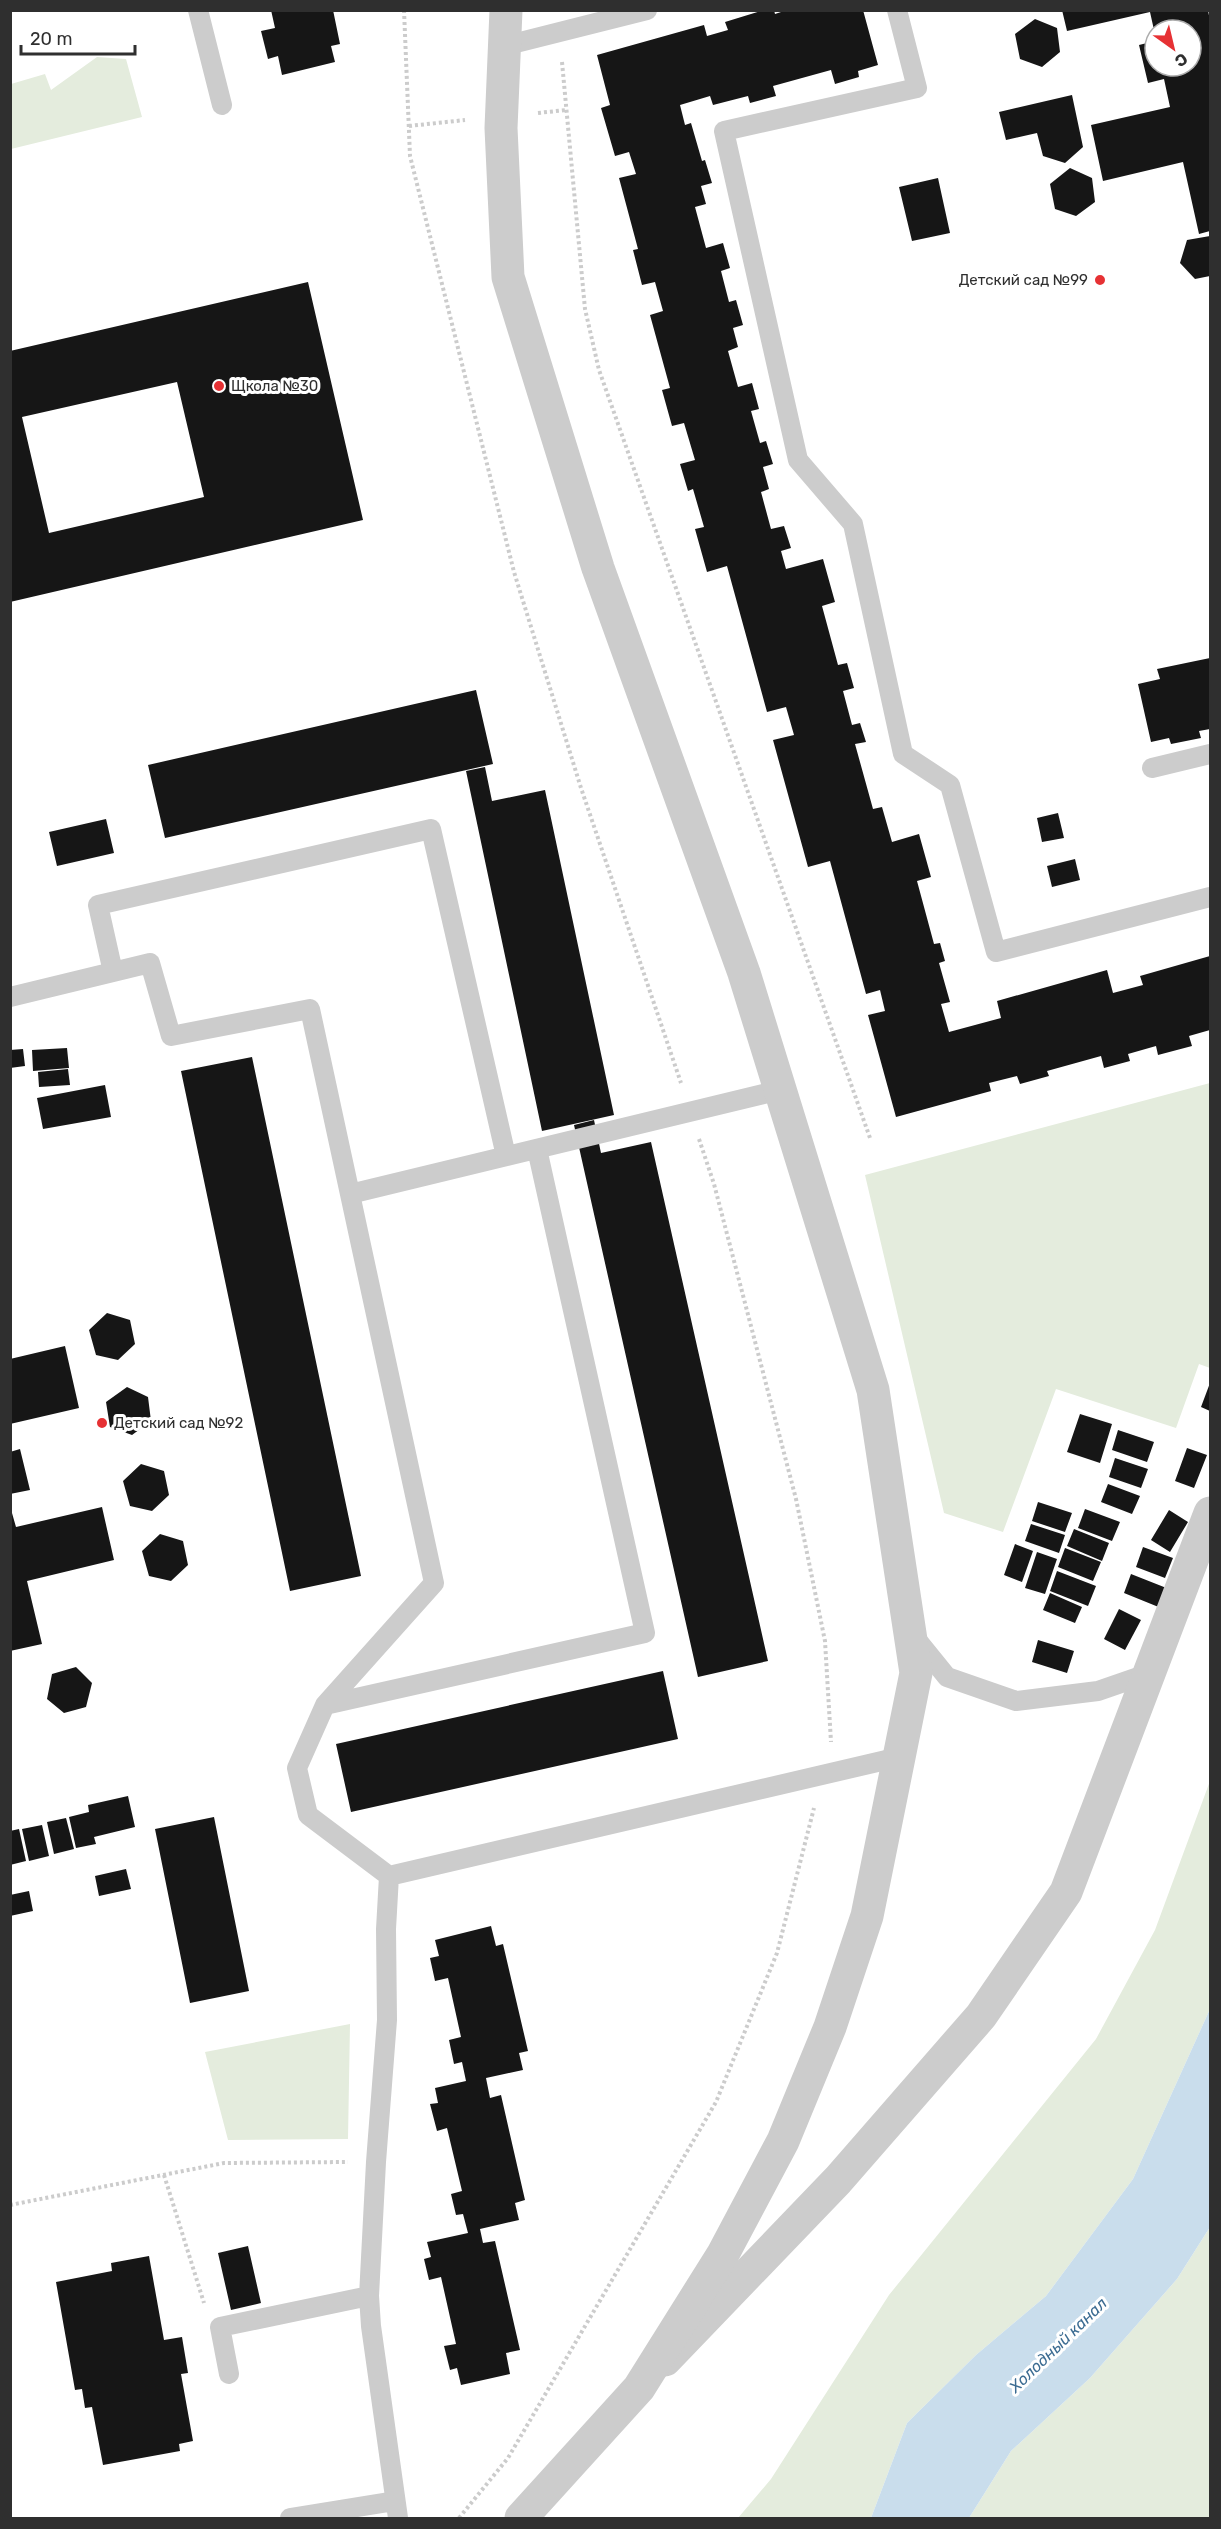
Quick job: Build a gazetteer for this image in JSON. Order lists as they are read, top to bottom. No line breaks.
{"water":["Холодный канал"],"places":["Детский сад №99","Щкола №30","Детский сад №92"],"scale_bar":"20 m","north":"bottom right"}
